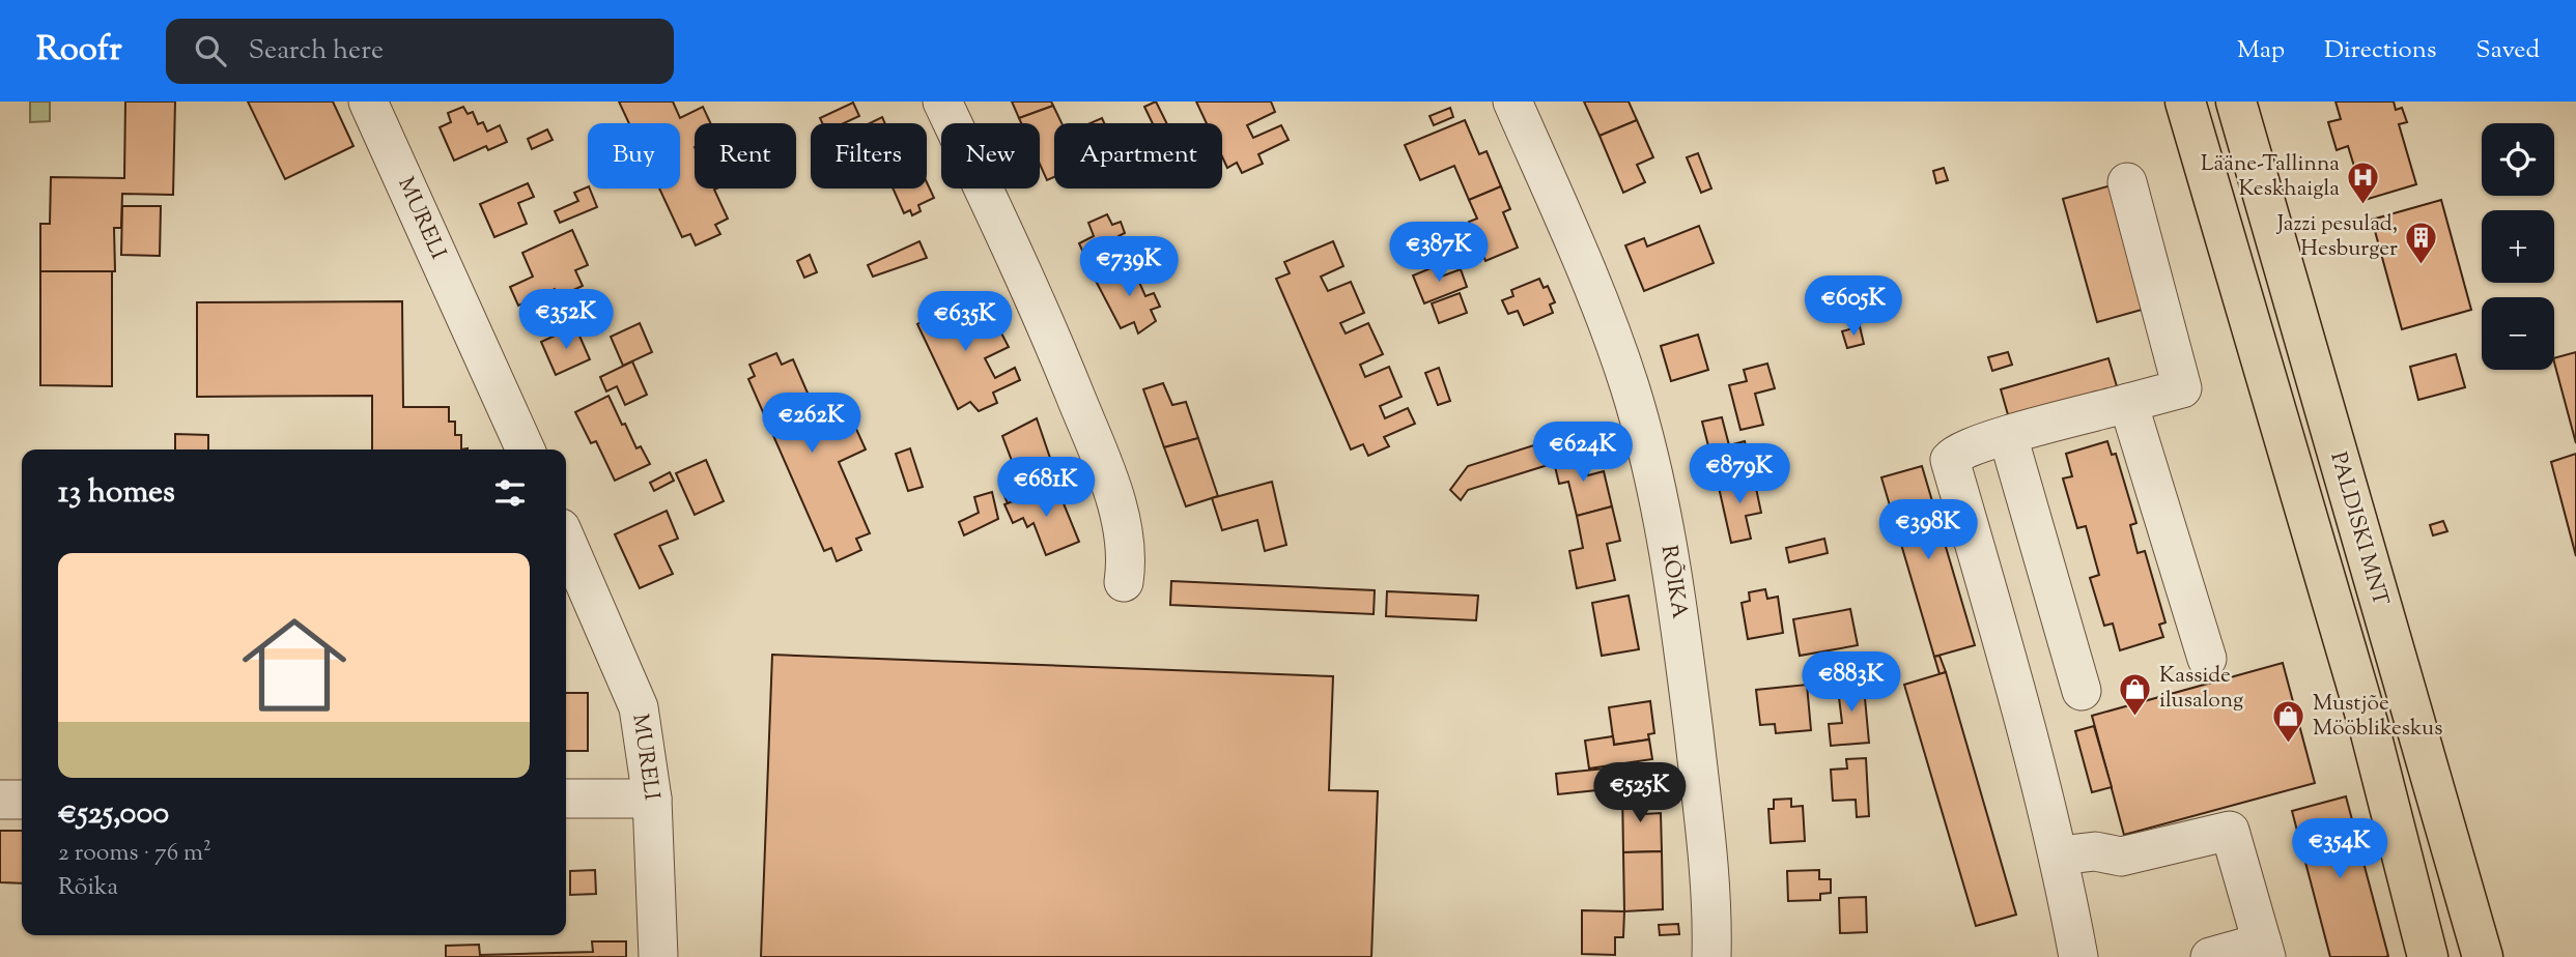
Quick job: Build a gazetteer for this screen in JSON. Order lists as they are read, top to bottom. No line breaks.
{"streets":{"main road":["PALDISKI MNT"],"street":["MURELI","RÕIKA"]},"places":{"hospital":["Lääne-Tallinna Keskhaigla"],"building":["Jazzi pesulad, Hesburger"],"shop":["Kasside ilusalong","Mustjõe Mööblikeskus"]},"page":{"header":"Roofr","search":"Search here","nav":["Map","Directions","Saved"],"map_buttons":["+","−"],"chip":["Buy","Rent","Filters","New","Apartment"],"price":["€387K","€739K","€605K","€352K","€635K","€262K","€624K","€879K","€681K","€398K","€883K","€525K","€354K"],"heading":"13 homes","list":[{"name":"€525,000","note":"2 rooms · 76 m² · Rõika"}]}}
